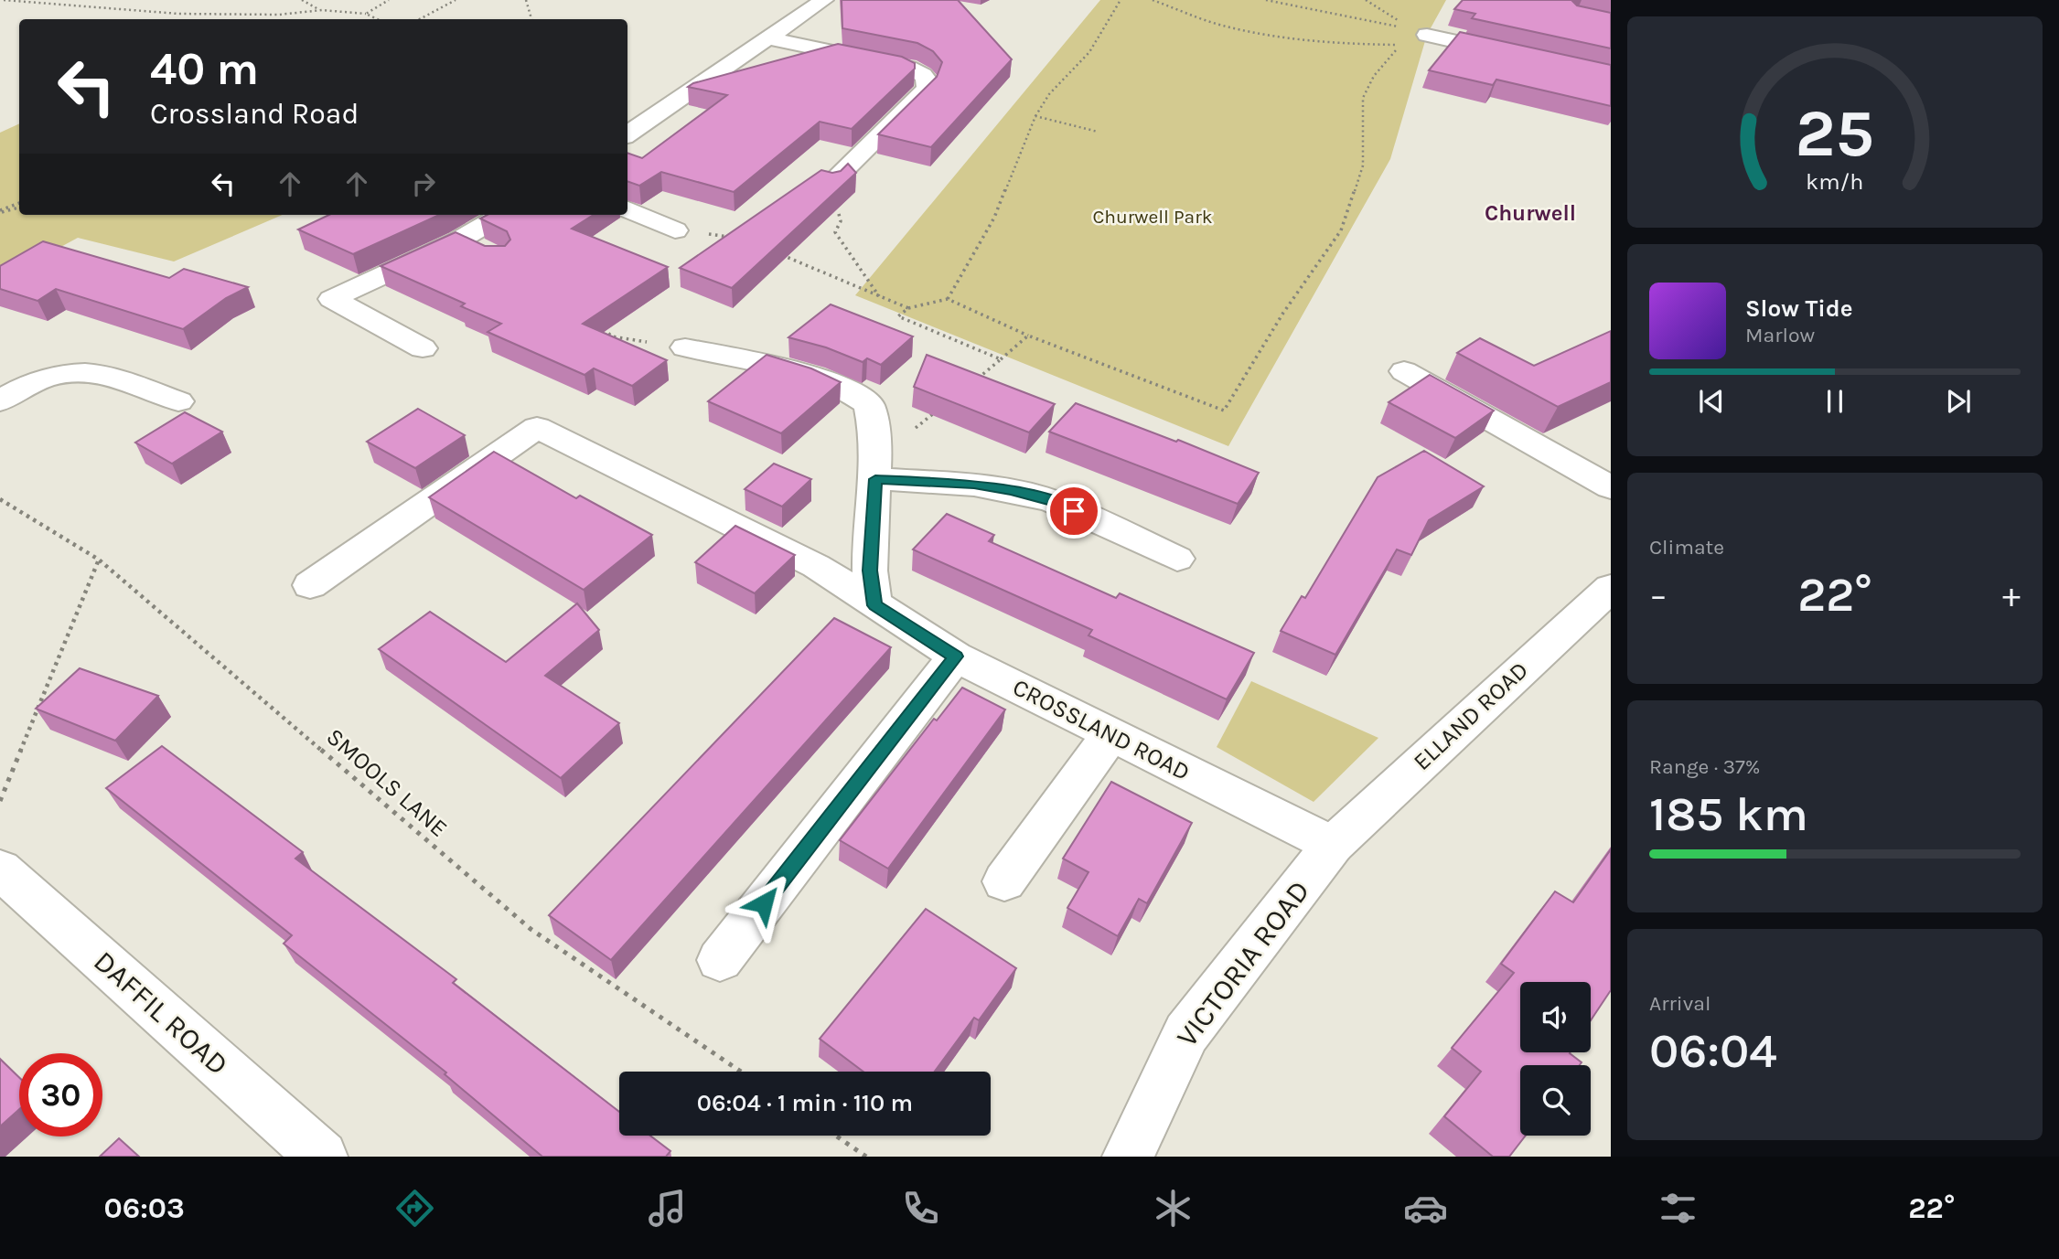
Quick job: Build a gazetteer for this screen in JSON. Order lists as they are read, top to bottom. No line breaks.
{"streets":{"street":["ELLAND ROAD","CROSSLAND ROAD","VICTORIA ROAD","DAFFIL ROAD"],"path":["SMOOLS LANE"]},"crossings":[["ELLAND ROAD","CROSSLAND ROAD"],["ELLAND ROAD","VICTORIA ROAD"],["CROSSLAND ROAD","VICTORIA ROAD"]],"districts":["Churwell"],"parks":["Churwell Park"],"page":{"turn":["40 m","Crossland Road"],"song":["Slow Tide","Marlow"],"tile":["Climate",["Range · 37%","185 km"],["Arrival","06:04"]],"heat":["−","22°","+"],"limit":"30","trip":"06:04 · 1 min · 110 m","tabs":["06:03","22°"],"gauge":["25","km/h"]}}
